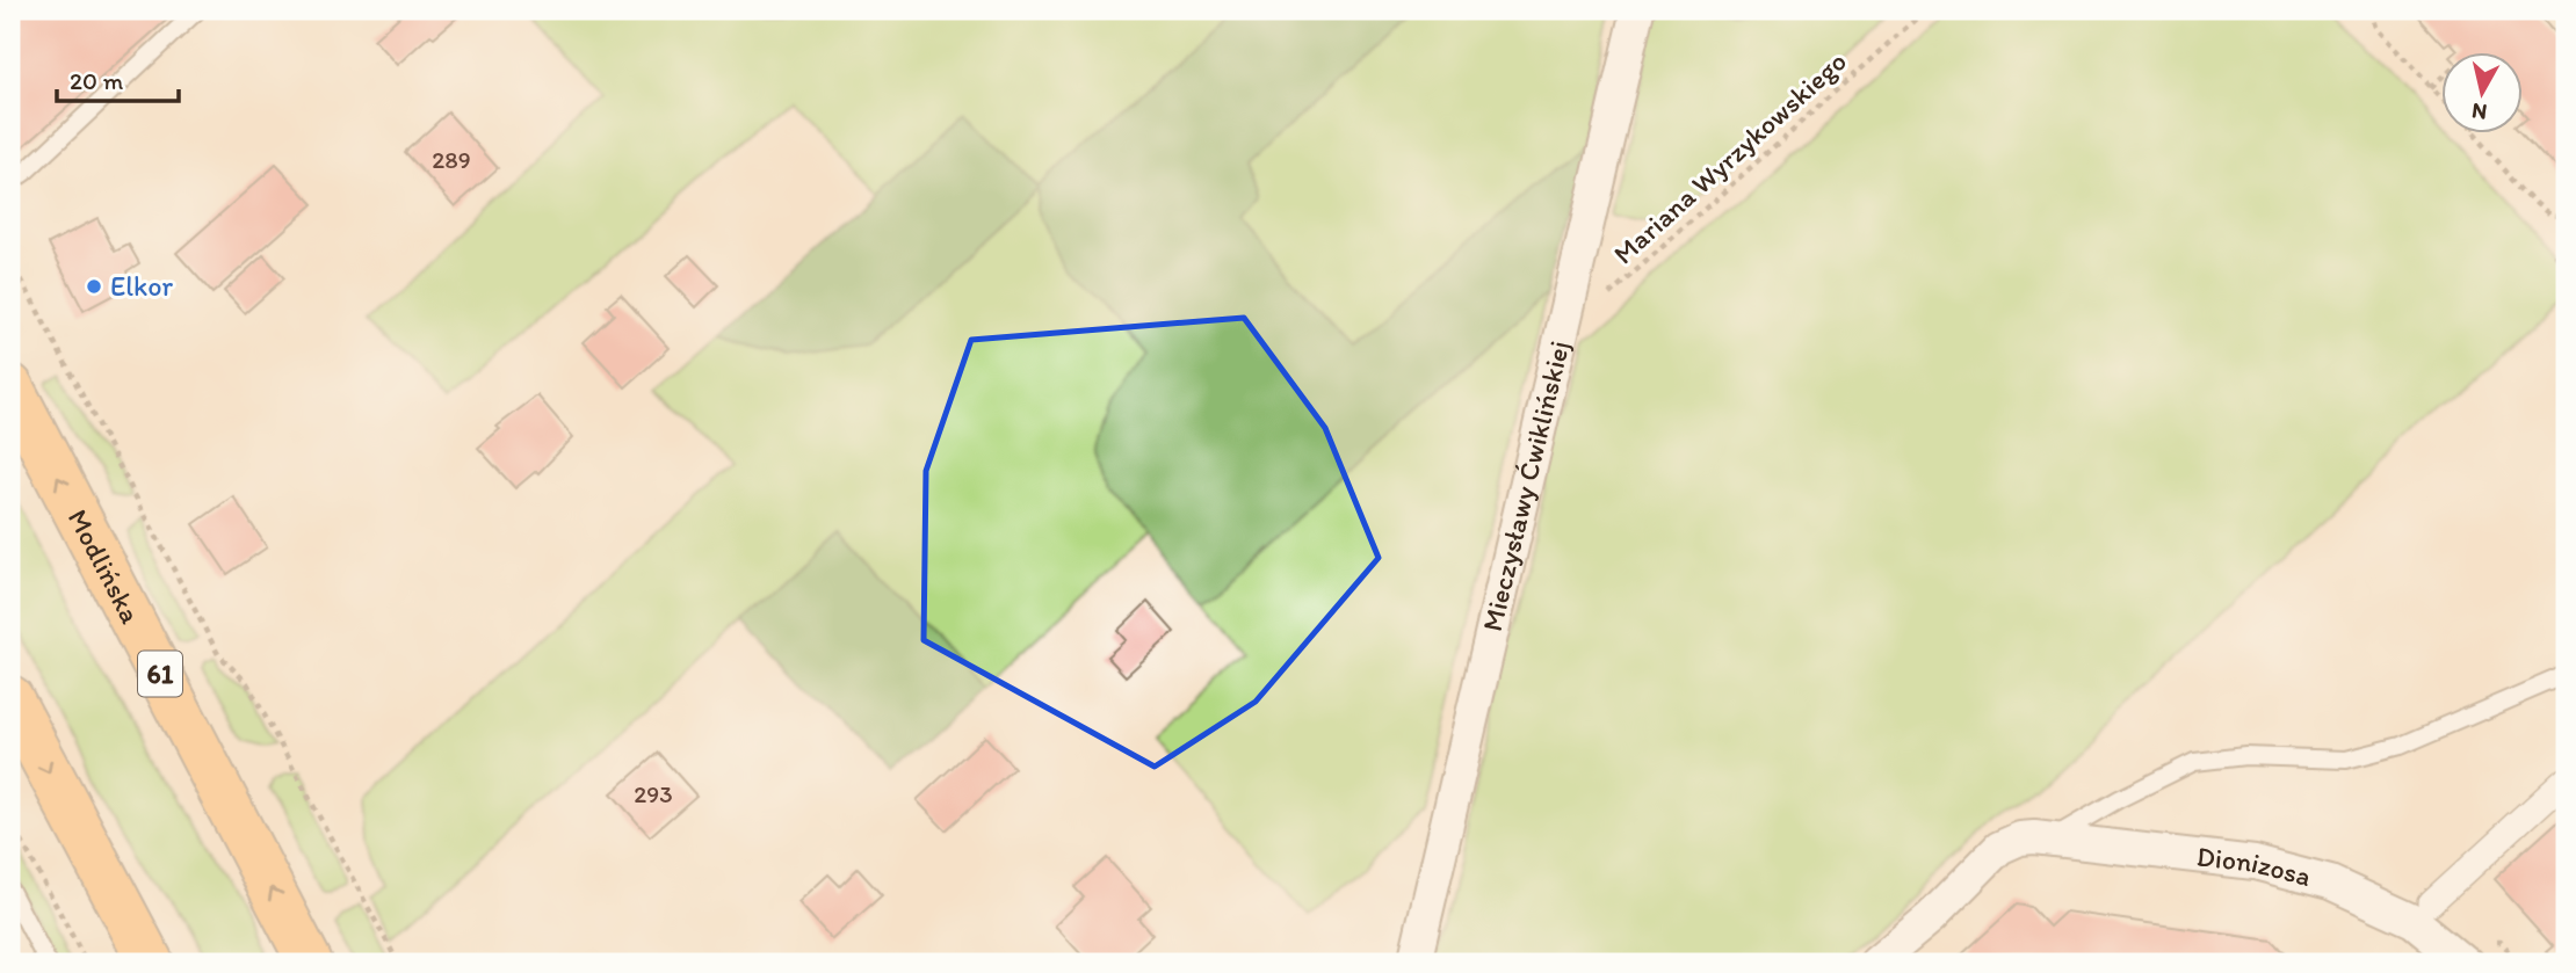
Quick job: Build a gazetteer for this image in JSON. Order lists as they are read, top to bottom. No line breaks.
{"streets":{"main road":["Modlińska","61"],"street":["Mieczysławy Ćwiklińskiej","Dionizosa"],"path":["Mariana Wyrzykowskiego"]},"crossings":[["Mariana Wyrzykowskiego","Mieczysławy Ćwiklińskiej"]],"places":["Elkor"],"house_numbers":["289","293"],"scale_bar":"20 m","north":"bottom"}
